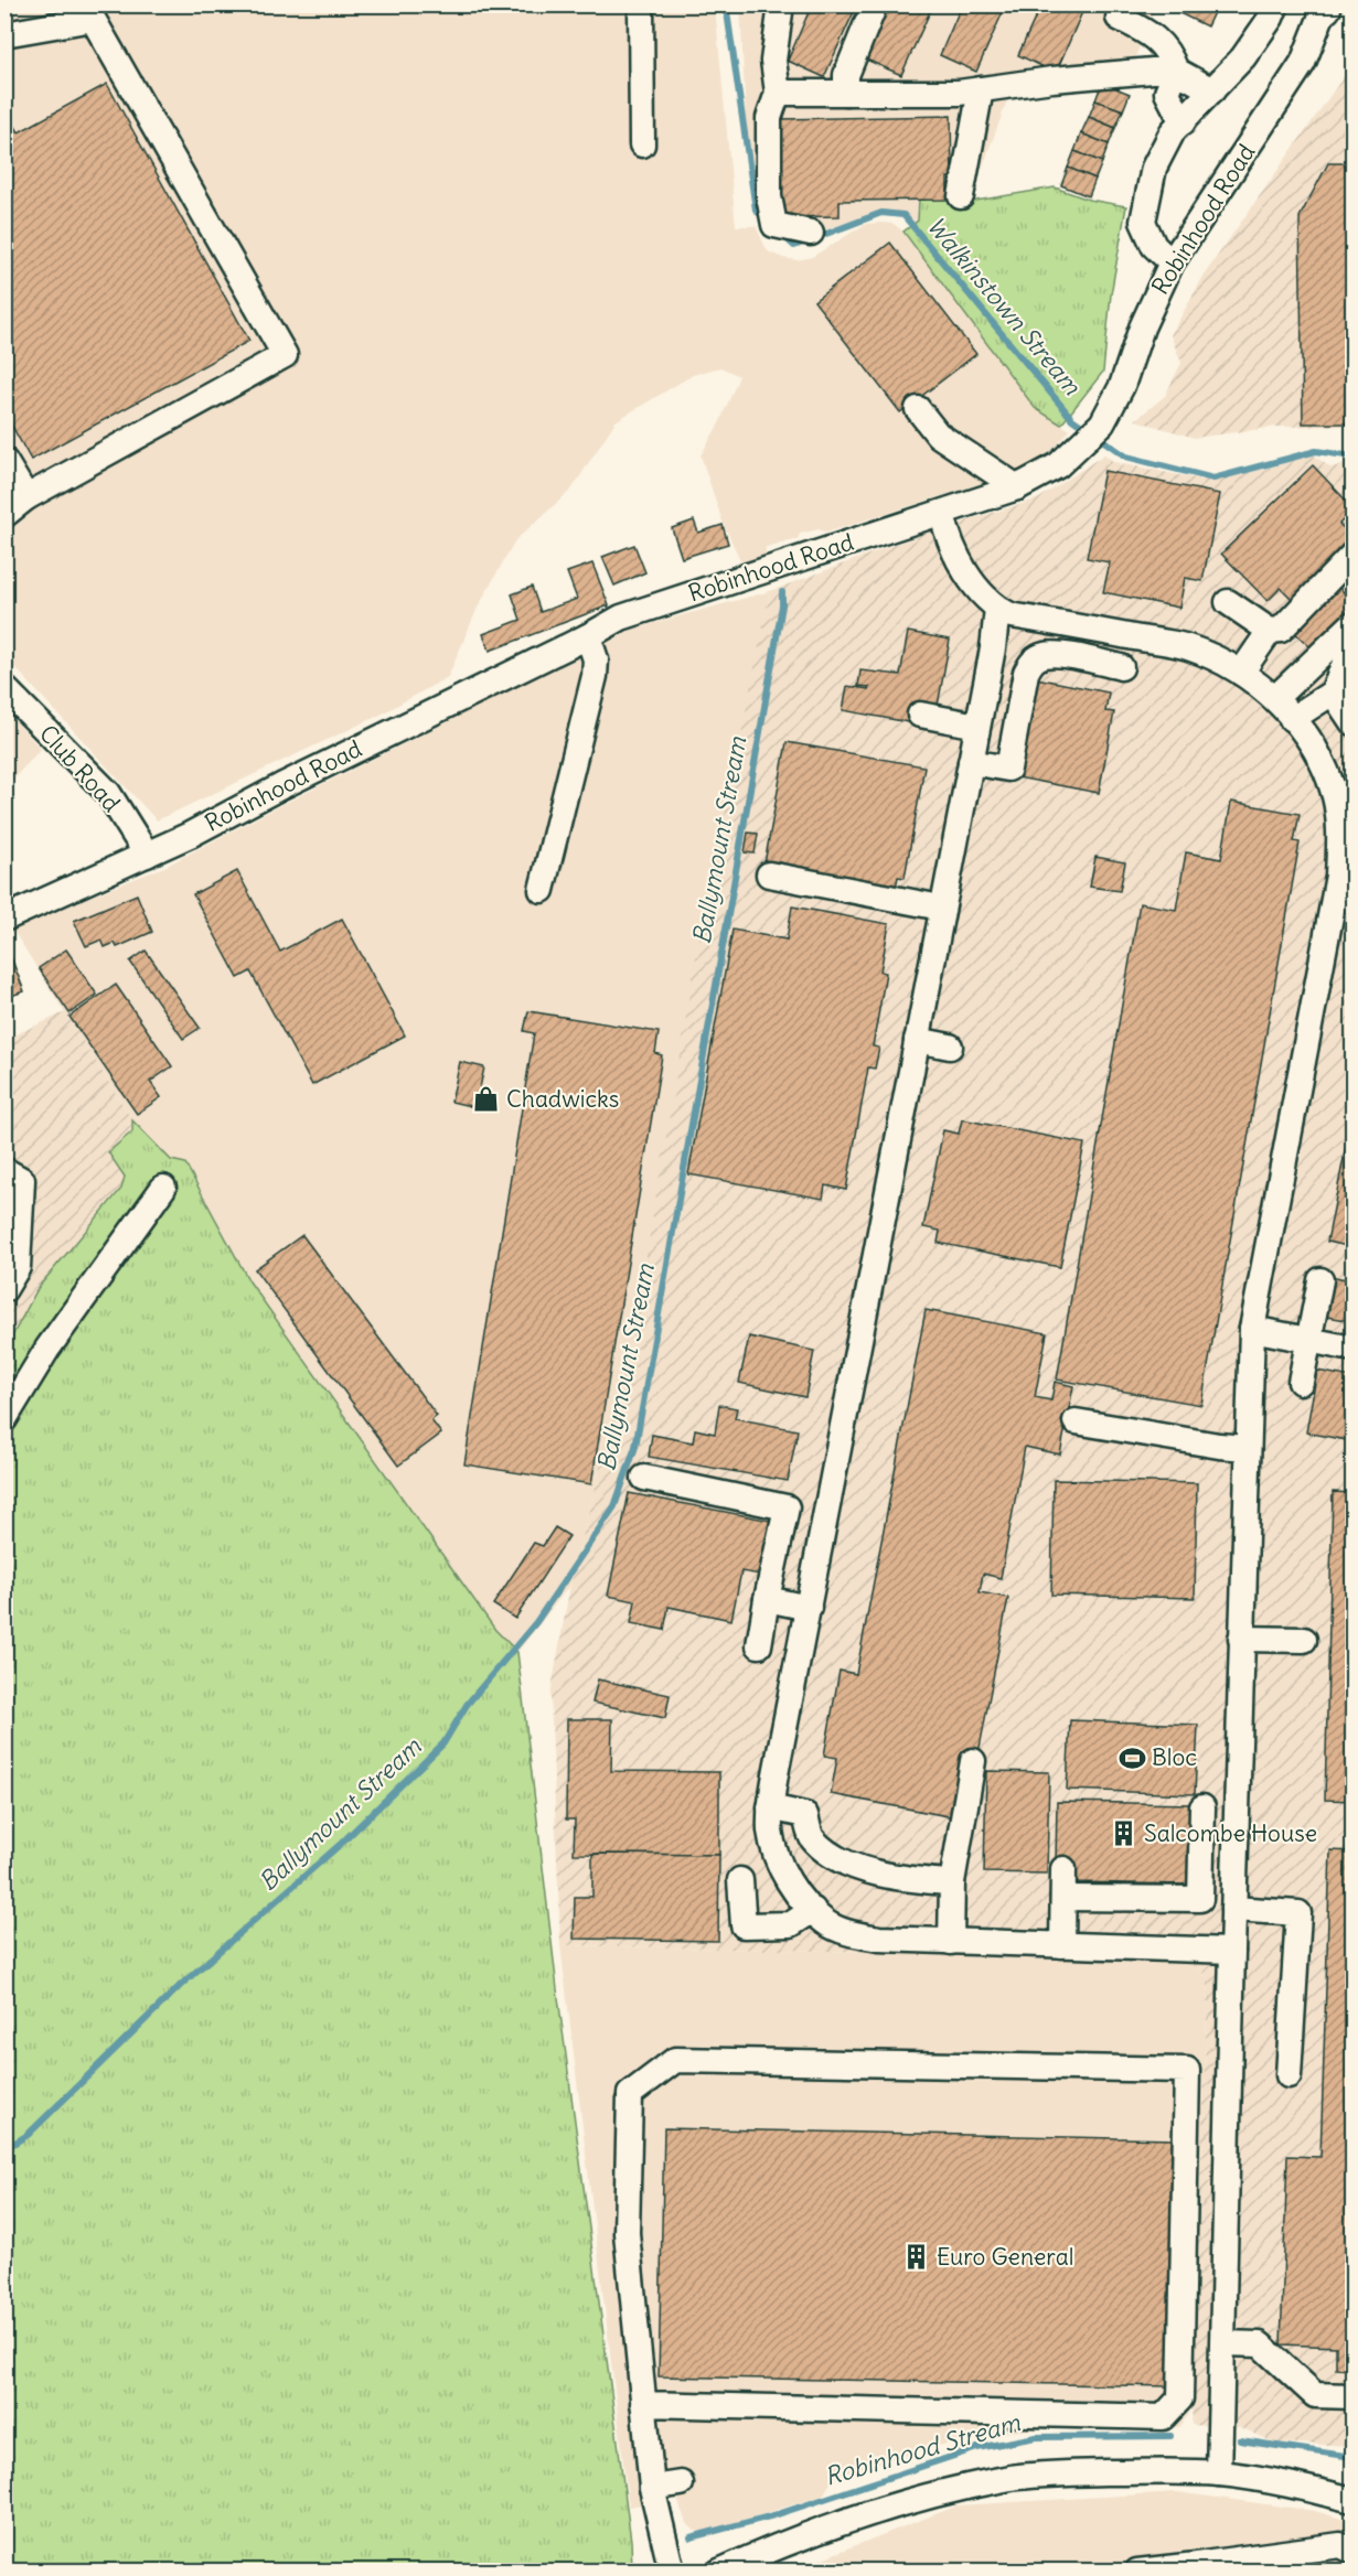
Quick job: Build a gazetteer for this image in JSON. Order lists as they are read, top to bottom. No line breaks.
{"streets":{"street":["Robinhood Road","Club Road"]},"crossings":[["Robinhood Road","Club Road"]],"water":["Walkinstown Stream","Ballymount Stream","Robinhood Stream"],"places":{"shop":["Chadwicks"],"sports":["Bloc"],"building":["Salcombe House","Euro General"]}}
